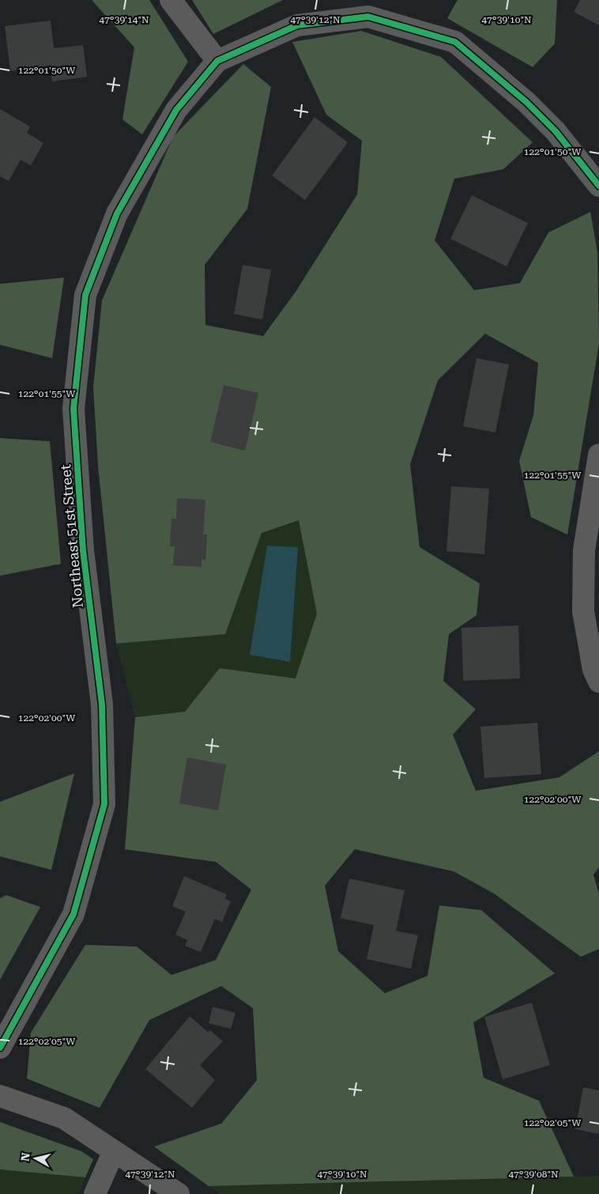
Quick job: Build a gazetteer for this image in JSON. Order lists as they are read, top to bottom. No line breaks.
{"streets":{"street":["Northeast 51st Street"]},"north":"left","coordinates":["47°39'14\"N","47°39'12\"N","47°39'10\"N","122°01'50\"W","122°01'55\"W","122°02'00\"W","122°02'05\"W","47°39'08\"N"]}
